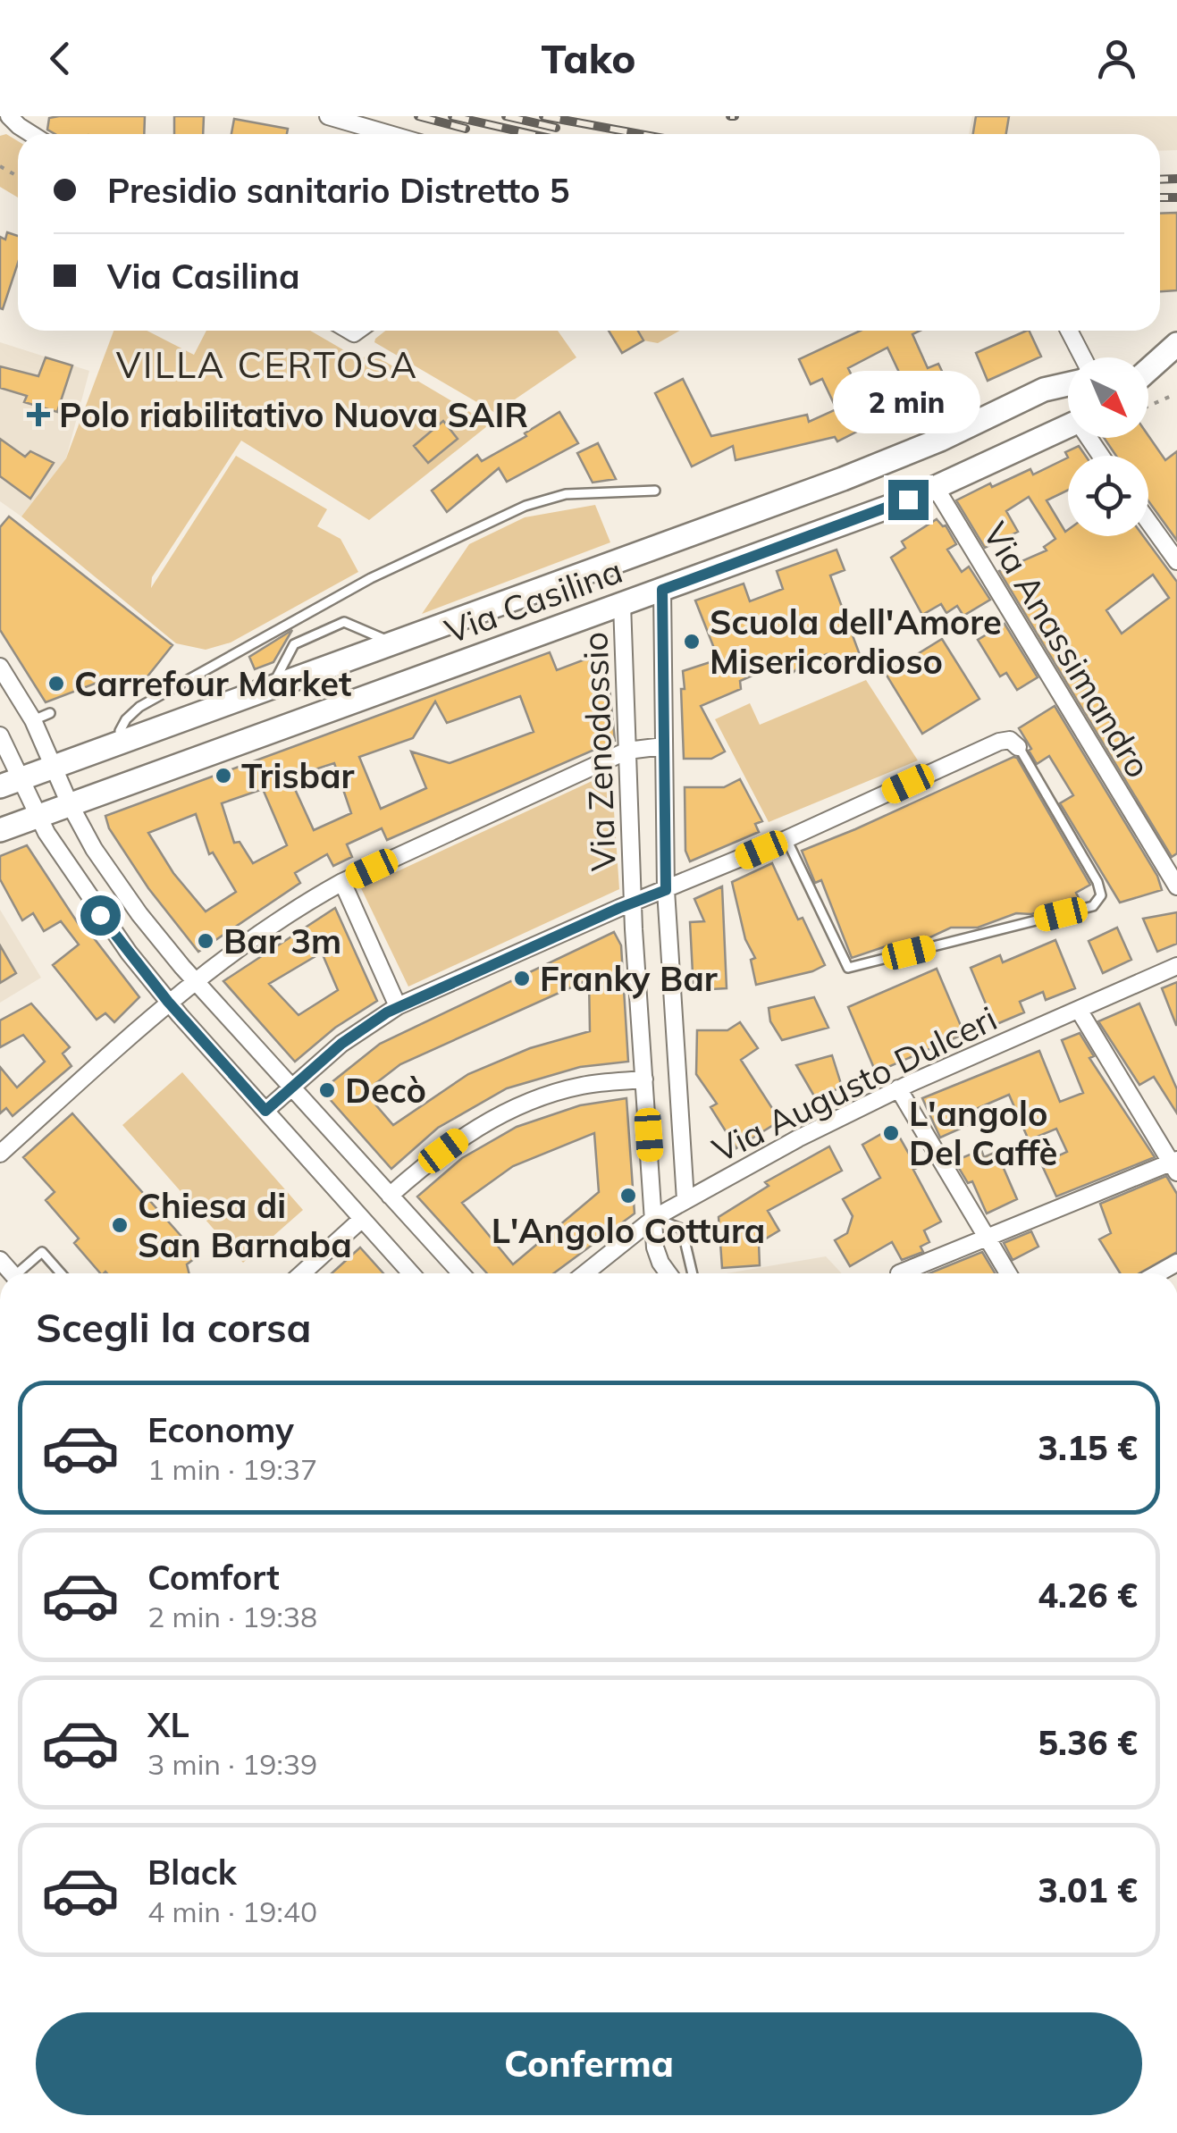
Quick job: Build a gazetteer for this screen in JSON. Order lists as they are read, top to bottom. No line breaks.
{"streets":{"main road":["Via Casilina"],"street":["Via Anassimandro","Via Zenodossio","Via Augusto Dulceri"]},"crossings":[["Via Casilina","Via Anassimandro"],["Via Casilina","Via Zenodossio"],["Via Zenodossio","Via Augusto Dulceri"]],"districts":["VILLA CERTOSA"],"places":{"health":["Polo riabilitativo Nuova SAIR"],"other":["Scuola dell'Amore Misericordioso","Carrefour Market","Trisbar","Bar 3m","Franky Bar","Decò","L'angolo Del Caffè","L'Angolo Cottura","Chiesa di San Barnaba"]},"north":"bottom right","page":{"header":"Tako","banner":["Presidio sanitario Distretto 5","Via Casilina"],"bubble":"2 min","heading":"Scegli la corsa","list":[{"name":"Economy","note":"1 min · 19:37","value":"3.15 €"},{"name":"Comfort","note":"2 min · 19:38","value":"4.26 €"},{"name":"XL","note":"3 min · 19:39","value":"5.36 €"},{"name":"Black","note":"4 min · 19:40","value":"3.01 €"}],"buttons":"Conferma"}}
